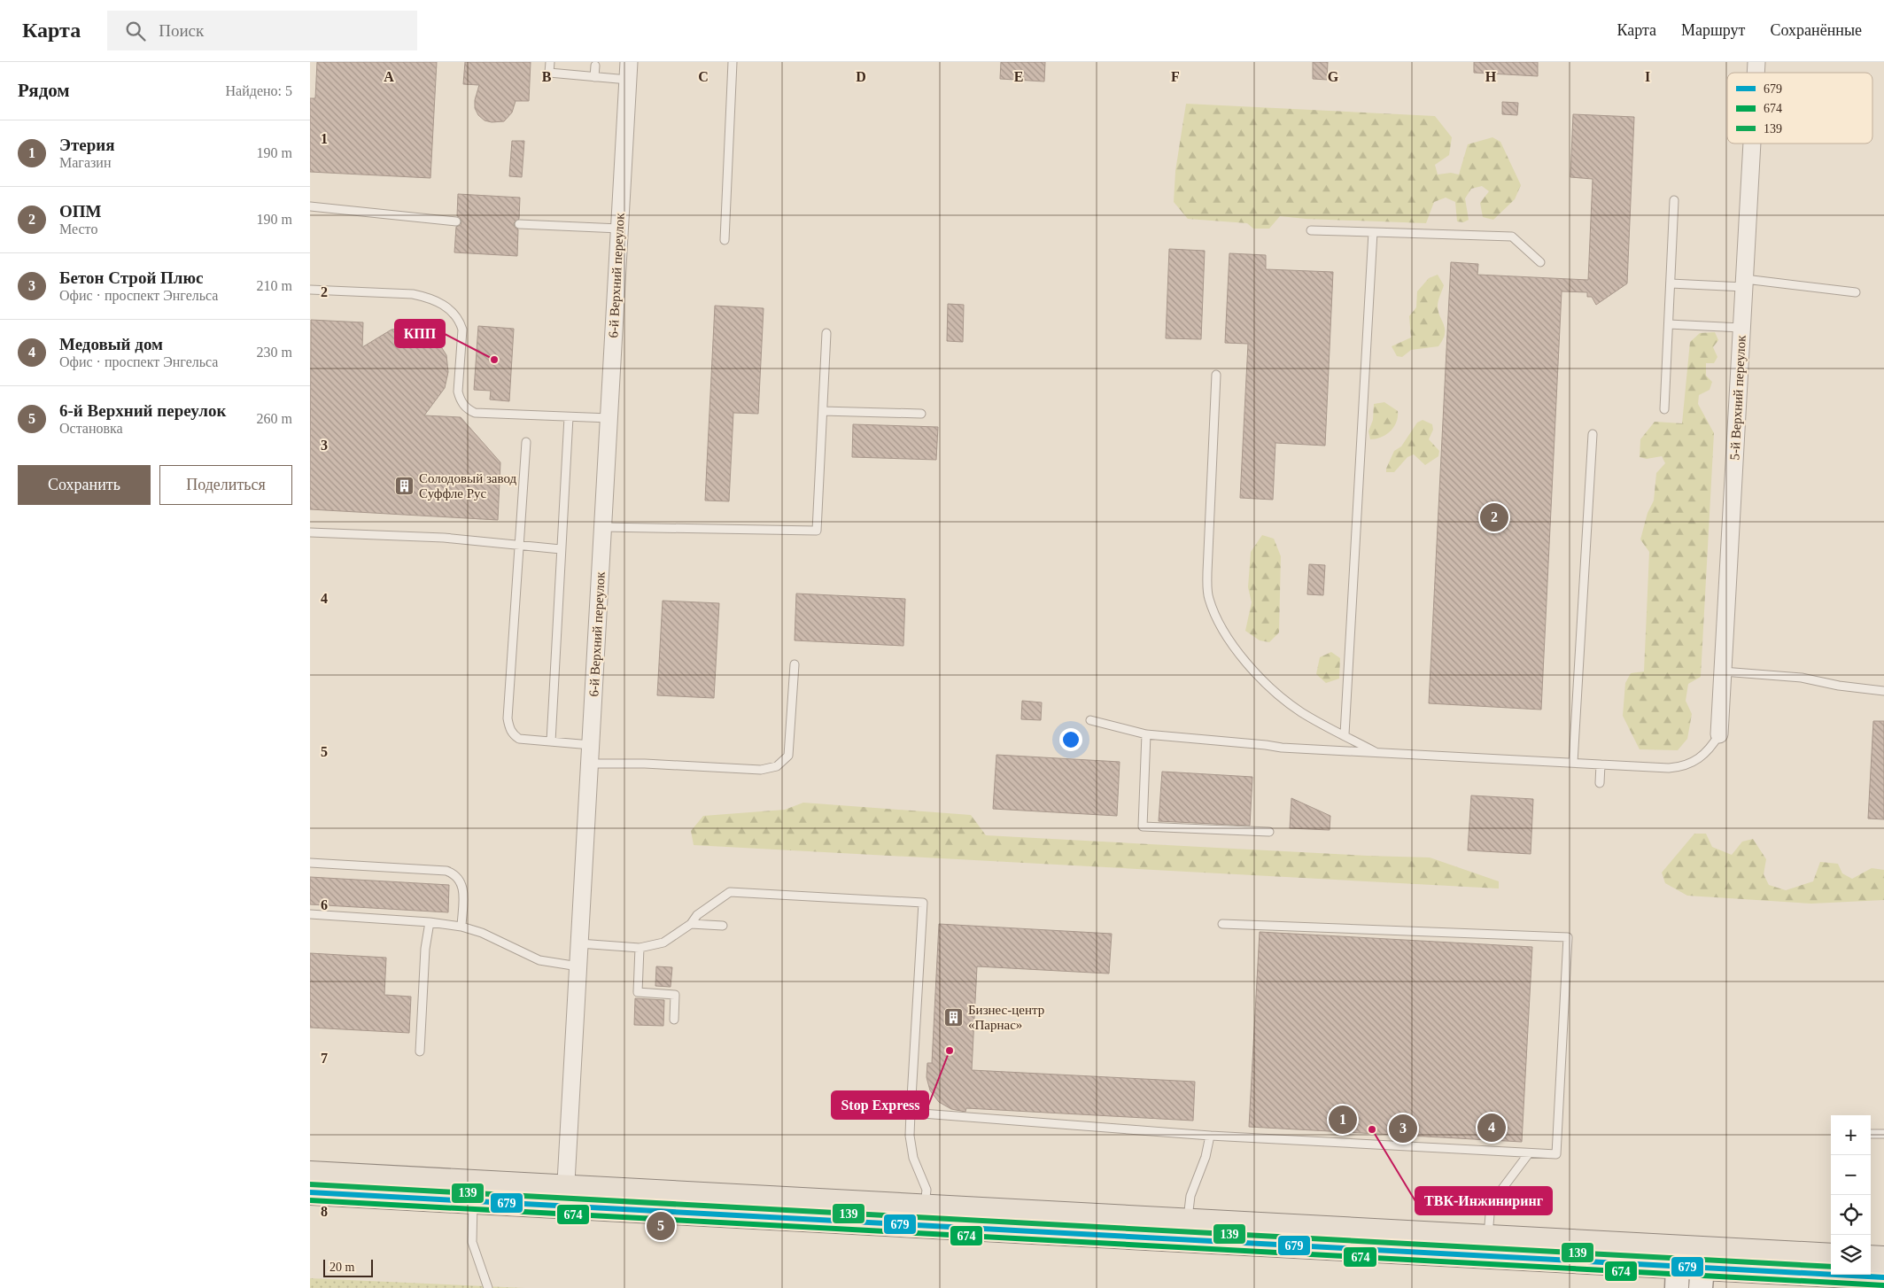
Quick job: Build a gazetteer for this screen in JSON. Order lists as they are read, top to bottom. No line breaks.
{"streets":{"street":["6-й Верхний переулок","5-й Верхний переулок"]},"places":{"other":["КПП","Stop Express","ТВК-Инжиниринг"],"building":["Солодовый завод Суффле Рус","Бизнес-центр «Парнас»"]},"lines":["transit line 139","transit line 679","transit line 674"],"legend":["679","674","139"],"scale_bar":"20 m","page":{"header":"Карта","search":"Поиск","nav":["Карта","Маршрут","Сохранённые"],"heading":["Рядом","Найдено: 5"],"list":[{"mark":"1","name":"Этерия","note":"Магазин","value":"190 m"},{"mark":"2","name":"ОПМ","note":"Место","value":"190 m"},{"mark":"3","name":"Бетон Строй Плюс","note":"Офис · проспект Энгельса","value":"210 m"},{"mark":"4","name":"Медовый дом","note":"Офис · проспект Энгельса","value":"230 m"},{"mark":"5","name":"6-й Верхний переулок","note":"Остановка","value":"260 m"}],"buttons":["Сохранить","Поделиться"],"pins":["2","1","4","3","5"],"map_buttons":["+","−"],"scale":"20 m"},"grid":{"columns":["A","B","C","D","E","F","G","H","I"],"rows":["1","2","3","4","5","6","7","8"]}}
